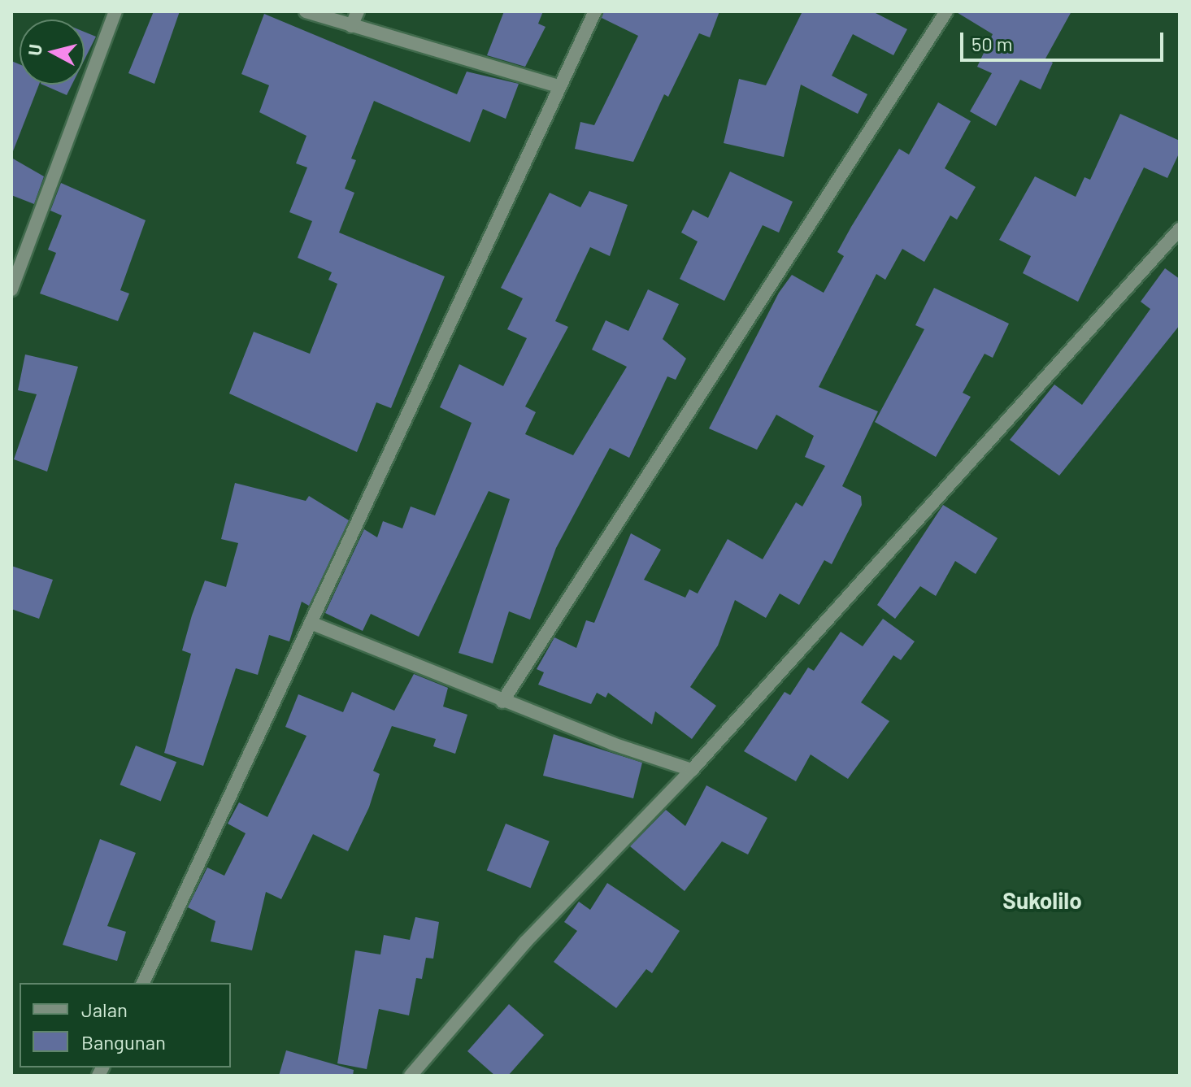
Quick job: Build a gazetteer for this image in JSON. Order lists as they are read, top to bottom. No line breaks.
{"districts":["Sukolilo"],"legend":["Jalan","Bangunan"],"scale_bar":"50 m","north":"left"}
